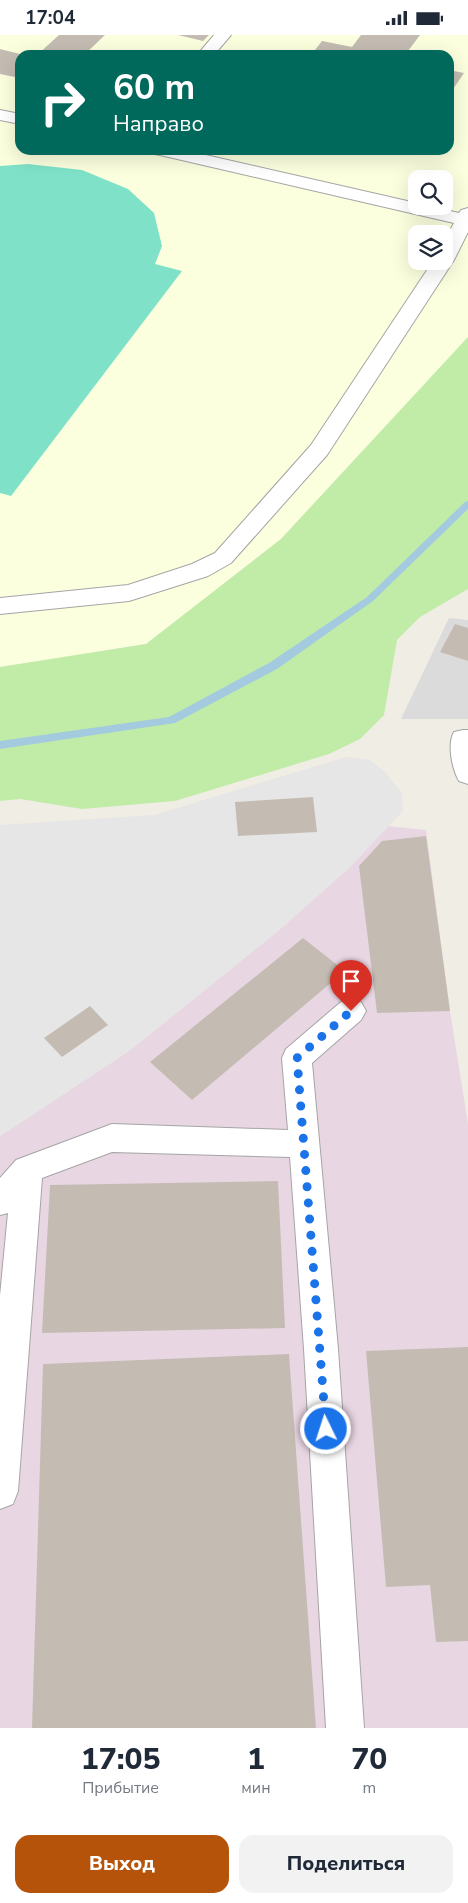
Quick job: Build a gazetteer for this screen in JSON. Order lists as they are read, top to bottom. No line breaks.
{"page":{"status":"17:04","turn":["60 m","Направо"],"eta":["17:05","Прибытие","1","мин","70","m"],"buttons":["Выход","Поделиться"]}}
